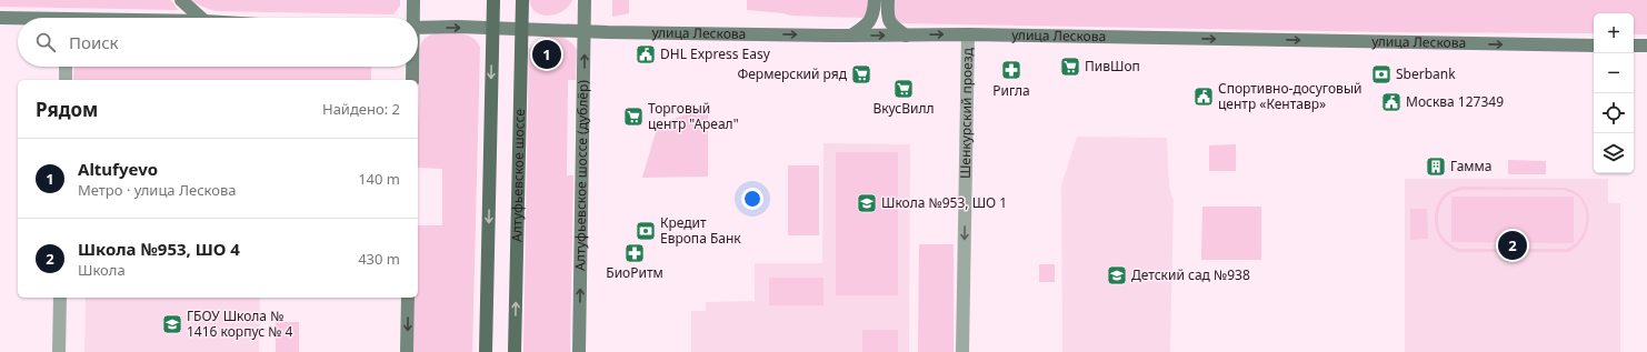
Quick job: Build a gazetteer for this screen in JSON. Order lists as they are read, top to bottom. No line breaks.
{"streets":{"main road":["улица Лескова","Алтуфьевское шоссе","Алтуфьевское шоссе (дублёр)"],"street":["Шенкурский проезд"]},"crossings":[["улица Лескова","Шенкурский проезд"],["улица Лескова","Алтуфьевское шоссе"],["улица Лескова","Алтуфьевское шоссе (дублёр)"]],"one_way":["улица Лескова","Шенкурский проезд"],"places":{"public building":["DHL Express Easy","Спортивно-досуговый центр «Кентавр»","Москва 127349"],"supermarket":["ПивШоп","Фермерский ряд","ВкусВилл","Торговый центр \"Ареал\""],"pharmacy":["Ригла","БиоРитм"],"bank":["Sberbank","Кредит Европа Банк"],"building":["Гамма"],"school or university":["Школа №953, ШО 1","Детский сад №938","ГБОУ Школа № 1416 корпус № 4"]},"page":{"map_buttons":["+","−"],"search":"Поиск","pins":["1","2"],"heading":["Рядом","Найдено: 2"],"list":[{"mark":"1","name":"Altufyevo","note":"Метро · улица Лескова","value":"140 m"},{"mark":"2","name":"Школа №953, ШО 4","note":"Школа","value":"430 m"}]}}
